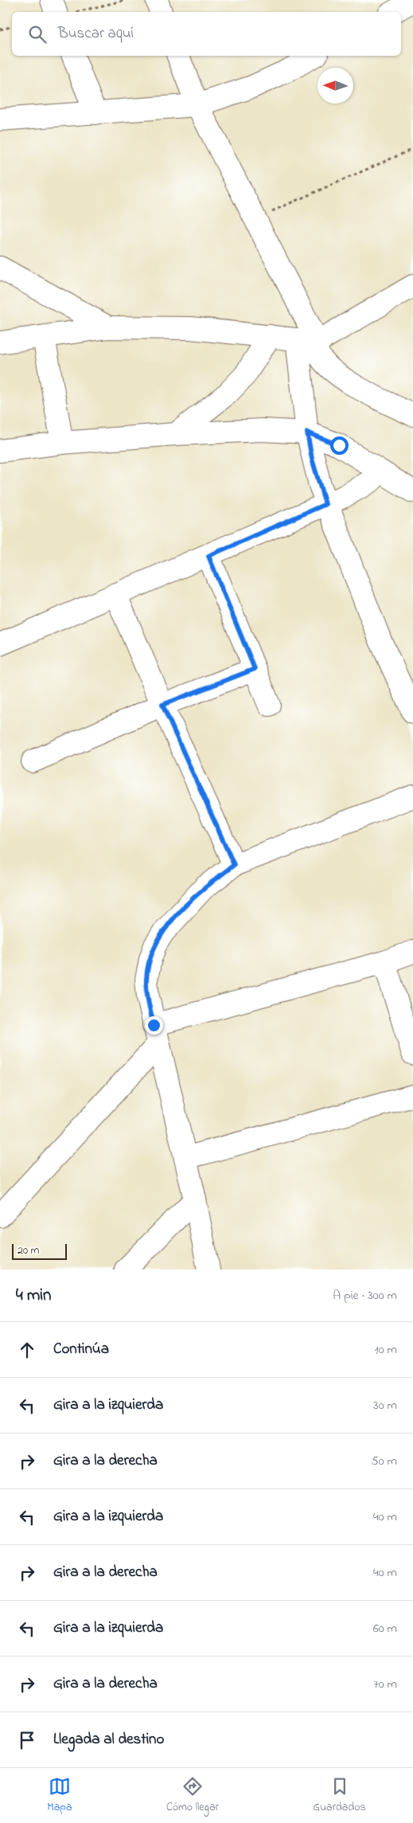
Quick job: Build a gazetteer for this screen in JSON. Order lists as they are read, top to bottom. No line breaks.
{"scale_bar":"20 m","north":"left","page":{"search":"Buscar aquí","scale":"20 m","heading":["4 min","A pie · 300 m"],"list":[["Continúa","10 m"],["Gira a la izquierda","30 m"],["Gira a la derecha","50 m"],["Gira a la izquierda","40 m"],["Gira a la derecha","40 m"],["Gira a la izquierda","60 m"],["Gira a la derecha","70 m"],"Llegada al destino"],"nav":["Mapa","Cómo llegar","Guardados"]}}
